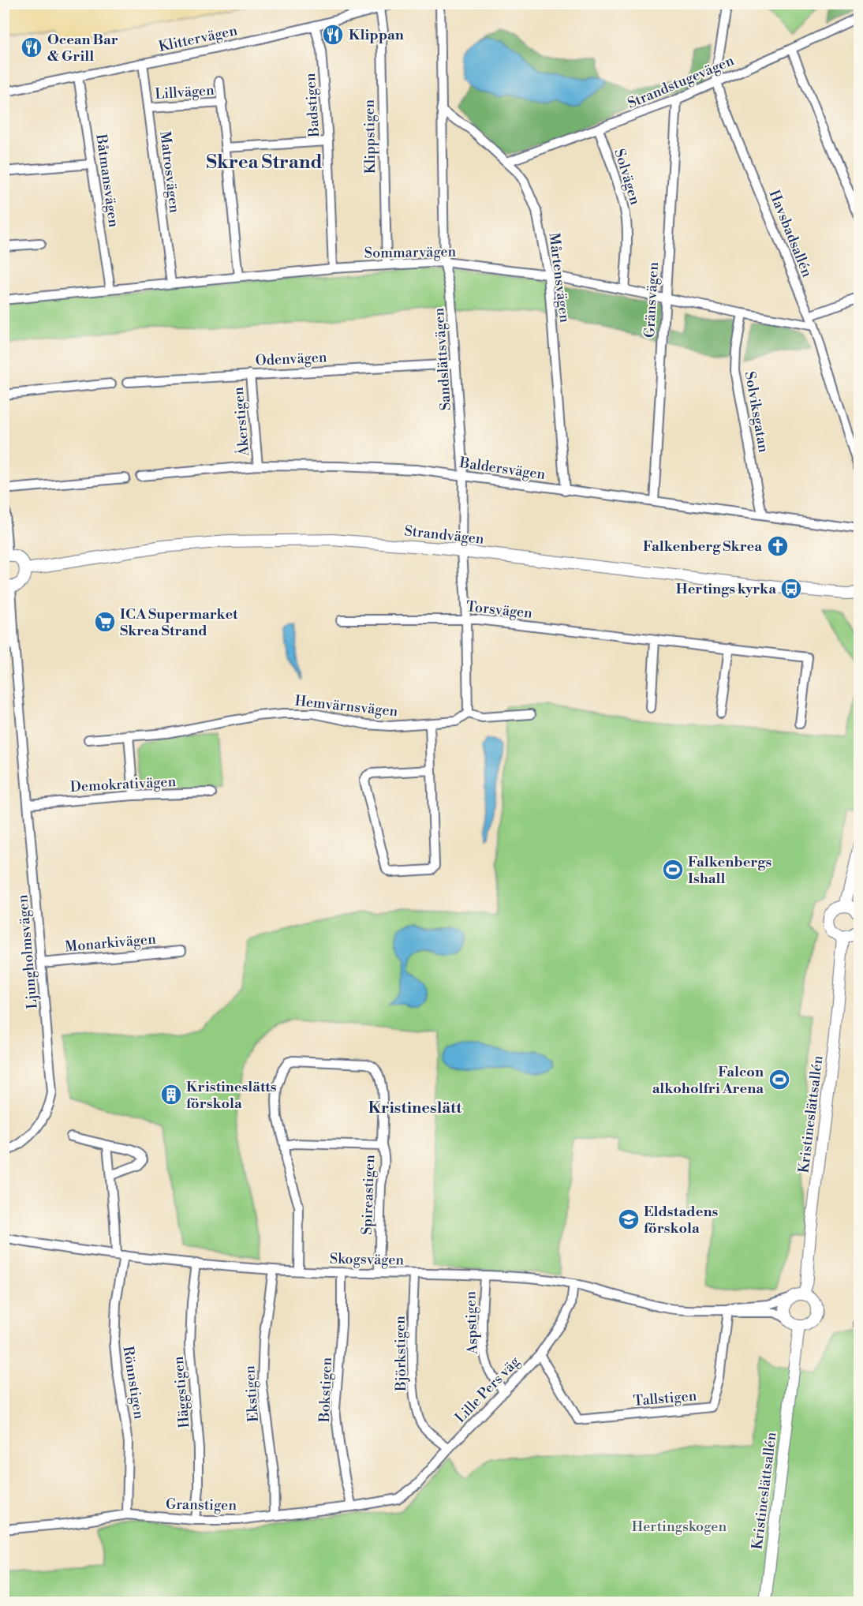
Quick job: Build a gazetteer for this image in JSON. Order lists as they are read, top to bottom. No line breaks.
{"streets":{"street":["Klittervägen","Strandstugevägen","Lillvägen","Badstigen","Klippstigen","Matrosvägen","Solvägen","Båtmansvägen","Havsbadsallén","Sommarvägen","Mårtensvägen","Gränsvägen","Odenvägen","Sandslättsvägen","Solviksgatan","Åkerstigen","Baldersvägen","Strandvägen","Torsvägen","Hemvärnsvägen","Demokrativägen","Monarkivägen","Ljungholmsvägen","Kristineslättsallén","Spireastigen","Skogsvägen","Aspstigen","Björkstigen","Rönnstigen","Bokstigen","Lille Pers väg","Häggstigen","Ekstigen","Tallstigen","Granstigen"]},"crossings":[["Klittervägen","Badstigen"],["Klittervägen","Klippstigen"],["Klittervägen","Matrosvägen"],["Klittervägen","Båtmansvägen"],["Strandstugevägen","Solvägen"],["Strandstugevägen","Havsbadsallén"],["Strandstugevägen","Mårtensvägen"],["Strandstugevägen","Gränsvägen"],["Lillvägen","Matrosvägen"],["Badstigen","Sommarvägen"],["Klippstigen","Sommarvägen"],["Matrosvägen","Sommarvägen"],["Solvägen","Sommarvägen"],["Båtmansvägen","Sommarvägen"],["Havsbadsallén","Sommarvägen"],["Sommarvägen","Mårtensvägen"],["Sommarvägen","Gränsvägen"],["Sommarvägen","Sandslättsvägen"],["Sommarvägen","Solviksgatan"],["Mårtensvägen","Sandslättsvägen"],["Mårtensvägen","Baldersvägen"],["Gränsvägen","Baldersvägen"],["Odenvägen","Sandslättsvägen"],["Odenvägen","Åkerstigen"],["Sandslättsvägen","Baldersvägen"],["Sandslättsvägen","Strandvägen"],["Sandslättsvägen","Torsvägen"],["Sandslättsvägen","Hemvärnsvägen"],["Solviksgatan","Baldersvägen"],["Åkerstigen","Baldersvägen"],["Demokrativägen","Ljungholmsvägen"],["Monarkivägen","Ljungholmsvägen"],["Kristineslättsallén","Skogsvägen"],["Spireastigen","Skogsvägen"],["Skogsvägen","Aspstigen"],["Skogsvägen","Björkstigen"],["Skogsvägen","Rönnstigen"],["Skogsvägen","Bokstigen"],["Skogsvägen","Lille Pers väg"],["Skogsvägen","Häggstigen"],["Skogsvägen","Ekstigen"],["Skogsvägen","Tallstigen"],["Aspstigen","Lille Pers väg"],["Björkstigen","Lille Pers väg"],["Rönnstigen","Granstigen"],["Bokstigen","Granstigen"],["Lille Pers väg","Tallstigen"],["Lille Pers väg","Granstigen"],["Häggstigen","Granstigen"],["Ekstigen","Granstigen"]],"districts":["Skrea Strand","Kristineslätt"],"parks":["Hertingskogen"],"places":{"restaurant":["Klippan","Ocean Bar & Grill"],"church":["Falkenberg Skrea"],"bus stop":["Hertings kyrka"],"supermarket":["ICA Supermarket Skrea Strand"],"sports":["Falkenbergs Ishall","Falcon alkoholfri Arena"],"building":["Kristineslätts förskola"],"school or university":["Eldstadens förskola"]}}
